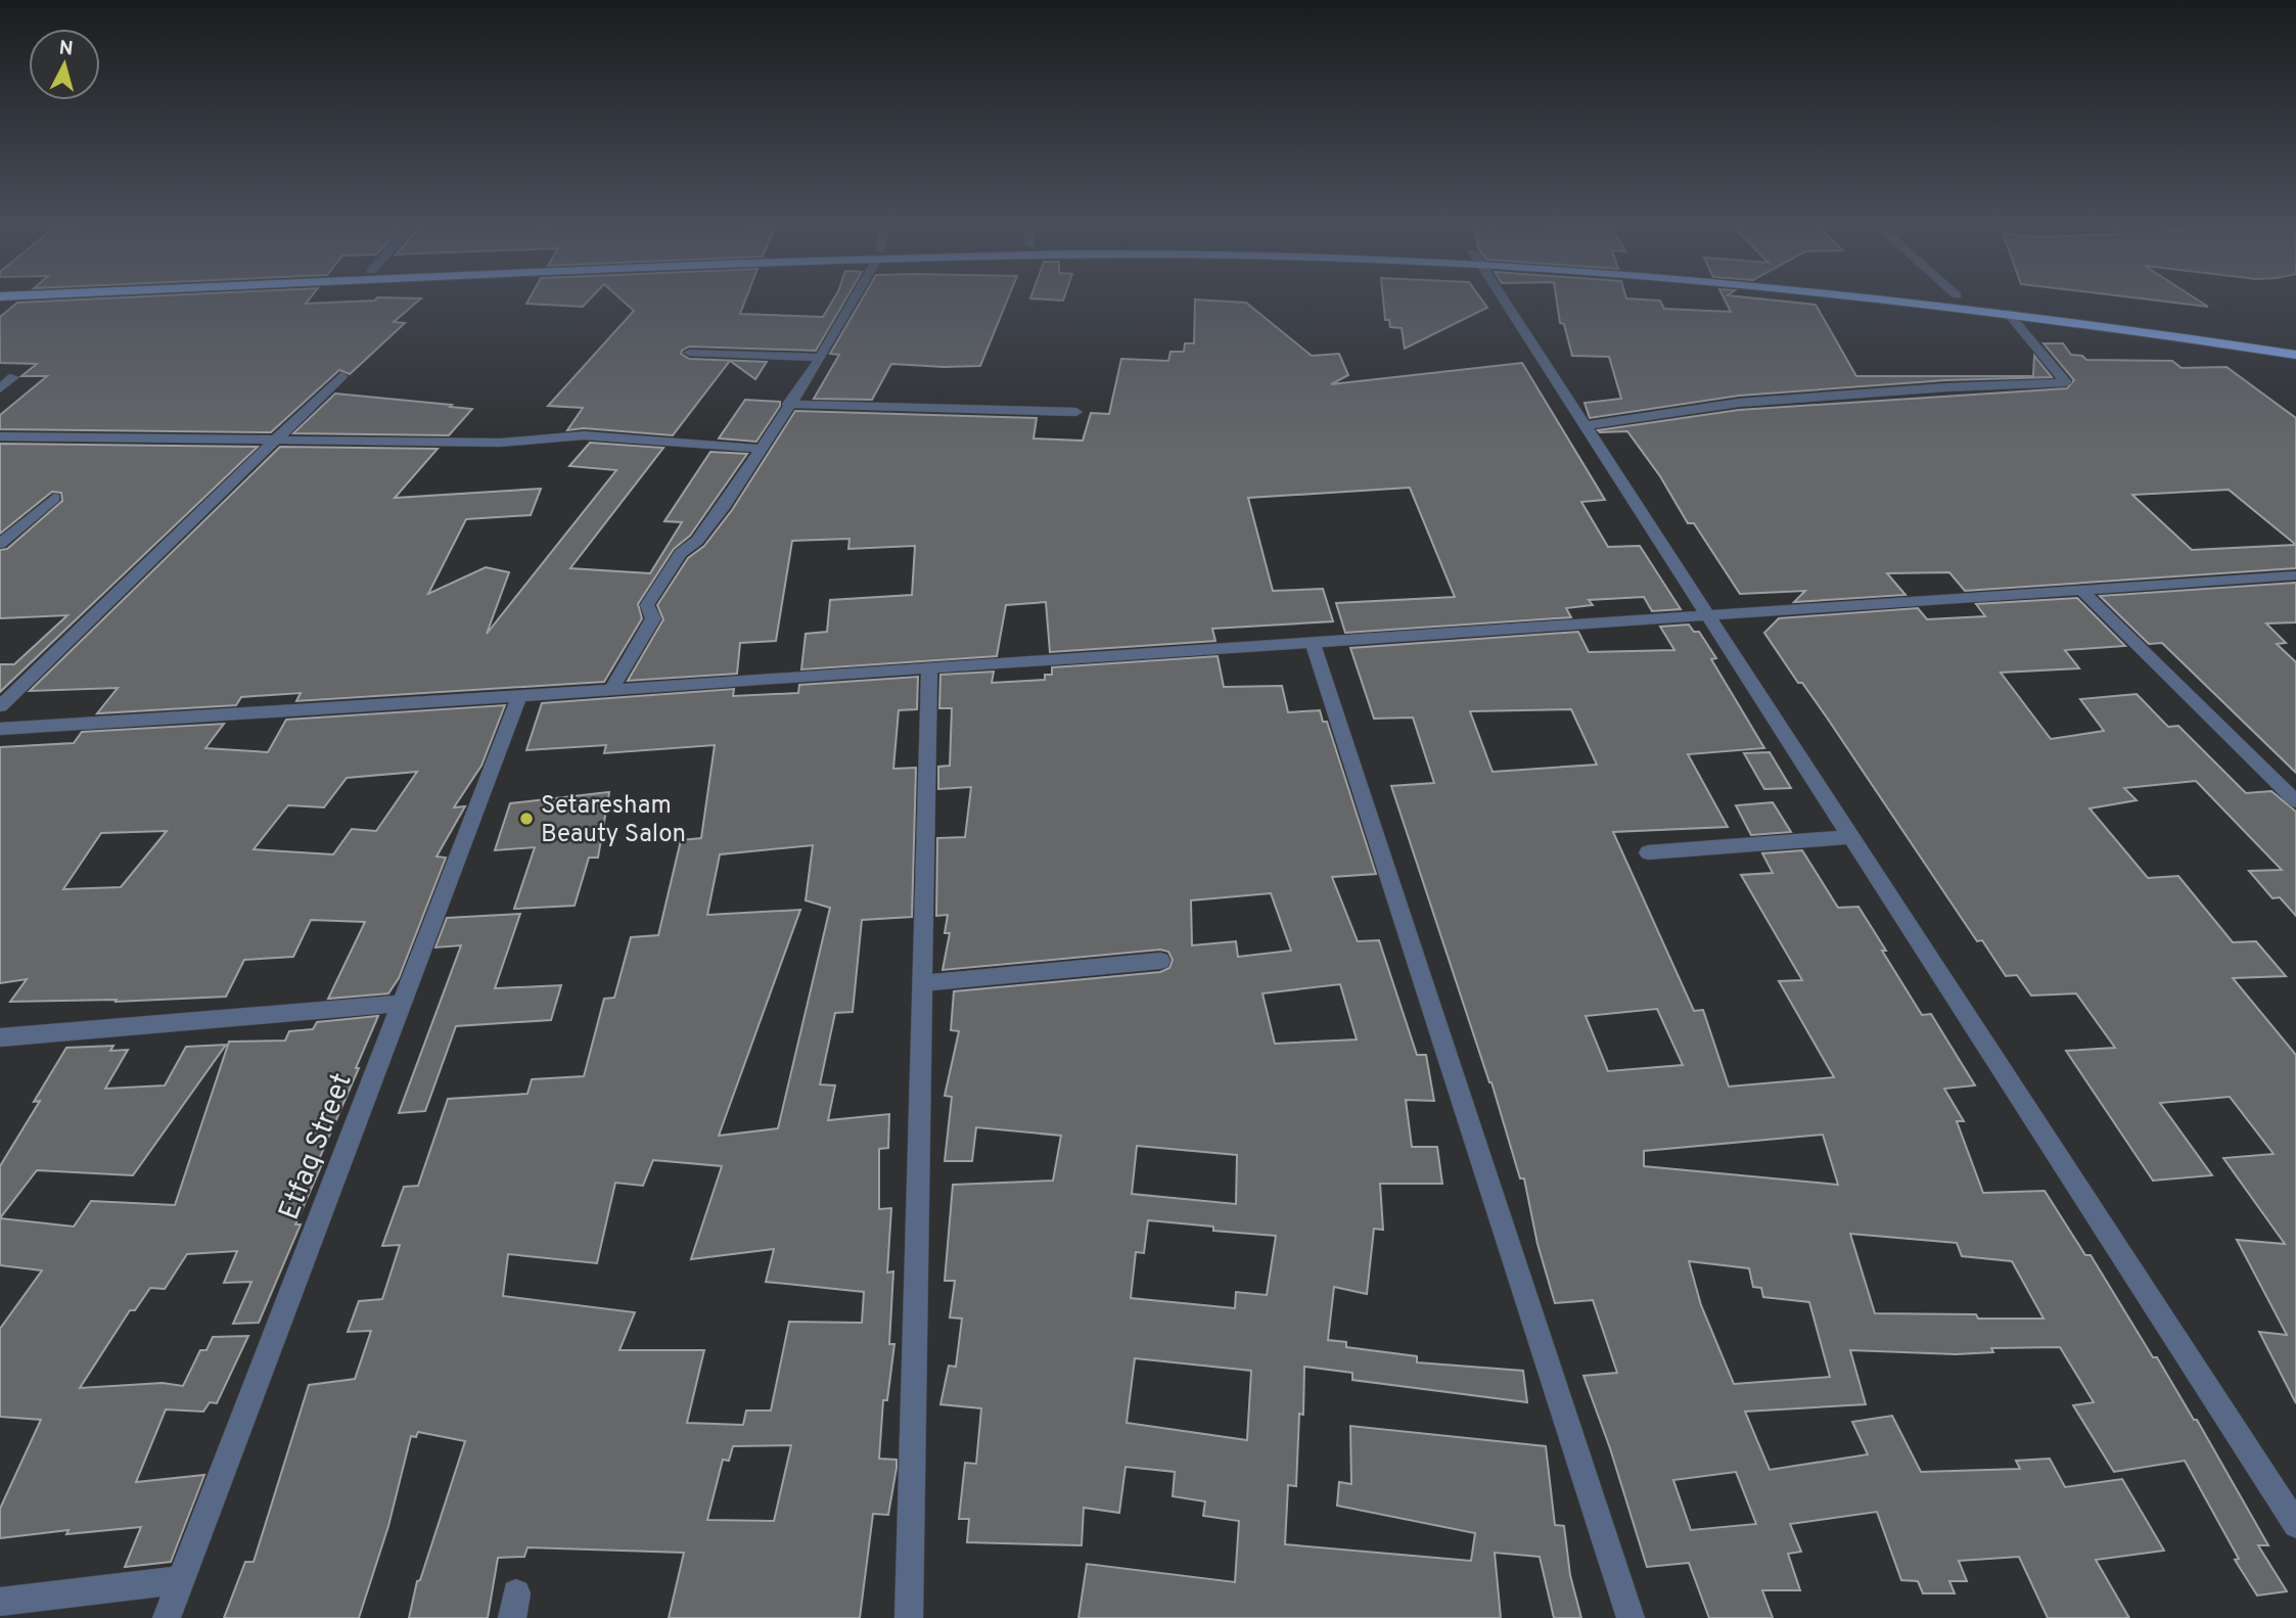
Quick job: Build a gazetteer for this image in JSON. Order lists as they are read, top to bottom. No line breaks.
{"streets":{"street":["Etfaq Street"]},"places":["Setaresham Beauty Salon"],"north":"top"}
